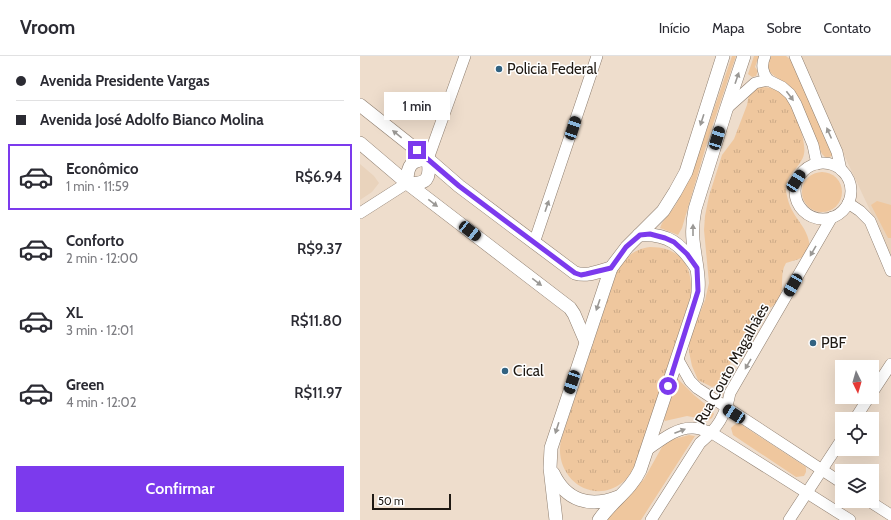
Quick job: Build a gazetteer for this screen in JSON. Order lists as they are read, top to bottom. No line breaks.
{"streets":{"street":["Rua Couto Magalhães"]},"one_way":["Rua Couto Magalhães"],"places":["Policia Federal","PBF","Cical"],"scale_bar":"50 m","north":"bottom","page":{"header":"Vroom","nav":["Início","Mapa","Sobre","Contato"],"banner":["Avenida Presidente Vargas","Avenida José Adolfo Bianco Molina"],"bubble":"1 min","list":[{"name":"Econômico","note":"1 min · 11:59","value":"R$6.94"},{"name":"Conforto","note":"2 min · 12:00","value":"R$9.37"},{"name":"XL","note":"3 min · 12:01","value":"R$11.80"},{"name":"Green","note":"4 min · 12:02","value":"R$11.97"}],"buttons":"Confirmar","scale":"50 m"}}
